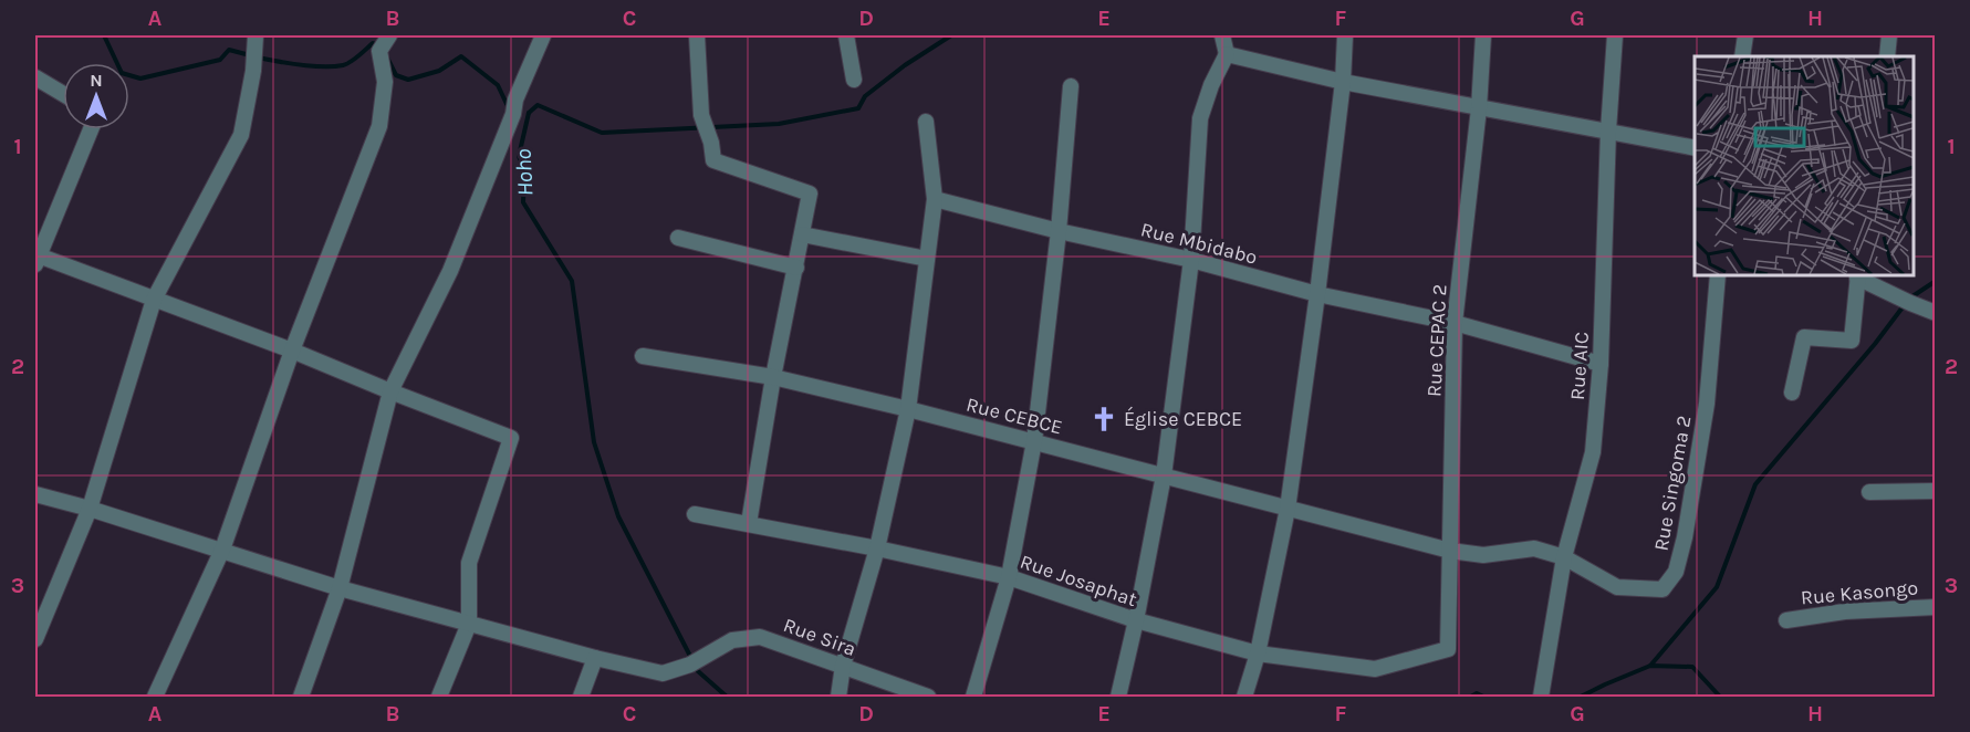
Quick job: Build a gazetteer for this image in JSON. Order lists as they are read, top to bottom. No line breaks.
{"streets":{"street":["Rue Mbidabo","Rue CEPAC 2","Rue AIC","Rue CEBCE","Rue Singoma 2","Rue Josaphat","Rue Kasongo","Rue Sira"]},"crossings":[["Rue Mbidabo","Rue CEPAC 2"],["Rue Mbidabo","Rue AIC"],["Rue CEPAC 2","Rue CEBCE"],["Rue CEPAC 2","Rue Josaphat"],["Rue AIC","Rue CEBCE"],["Rue AIC","Rue Singoma 2"],["Rue CEBCE","Rue Singoma 2"]],"water":["Hoho"],"places":{"church":["Église CEBCE"]},"north":"top","grid":{"columns":["A","B","C","D","E","F","G","H"],"rows":["1","2","3"]}}
